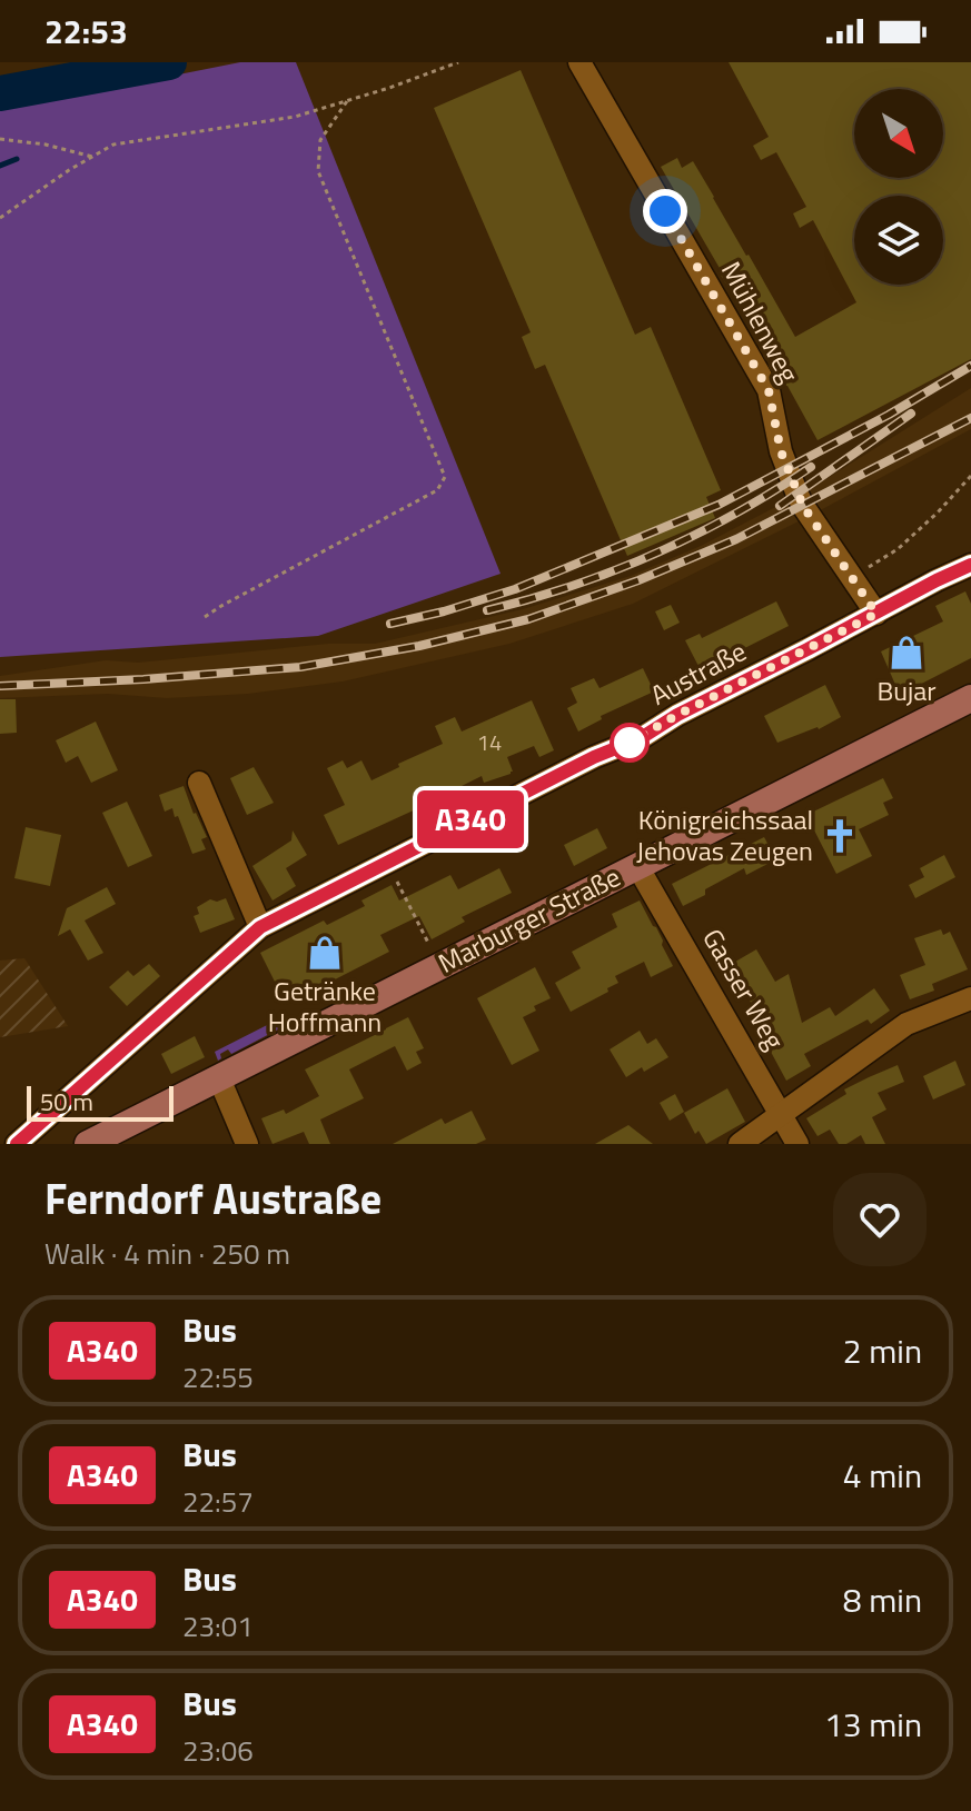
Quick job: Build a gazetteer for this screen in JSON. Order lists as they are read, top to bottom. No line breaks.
{"streets":{"main road":["Marburger Straße"],"street":["Mühlenweg","Austraße","Gasser Weg"]},"crossings":[["Mühlenweg","Austraße"],["Marburger Straße","Gasser Weg"]],"places":{"shop":["Bujar","Getränke Hoffmann"],"church":["Königreichssaal Jehovas Zeugen"]},"lines":["bus line A340"],"house_numbers":["14"],"scale_bar":"50 m","north":"bottom right","page":{"status":"22:53","on_map":"A340","scale":"50 m","heading":["Ferndorf Austraße","Walk · 4 min · 250 m"],"list":[{"mark":"A340","name":"Bus","note":"22:55","value":"2 min"},{"mark":"A340","name":"Bus","note":"22:57","value":"4 min"},{"mark":"A340","name":"Bus","note":"23:01","value":"8 min"},{"mark":"A340","name":"Bus","note":"23:06","value":"13 min"}]}}
